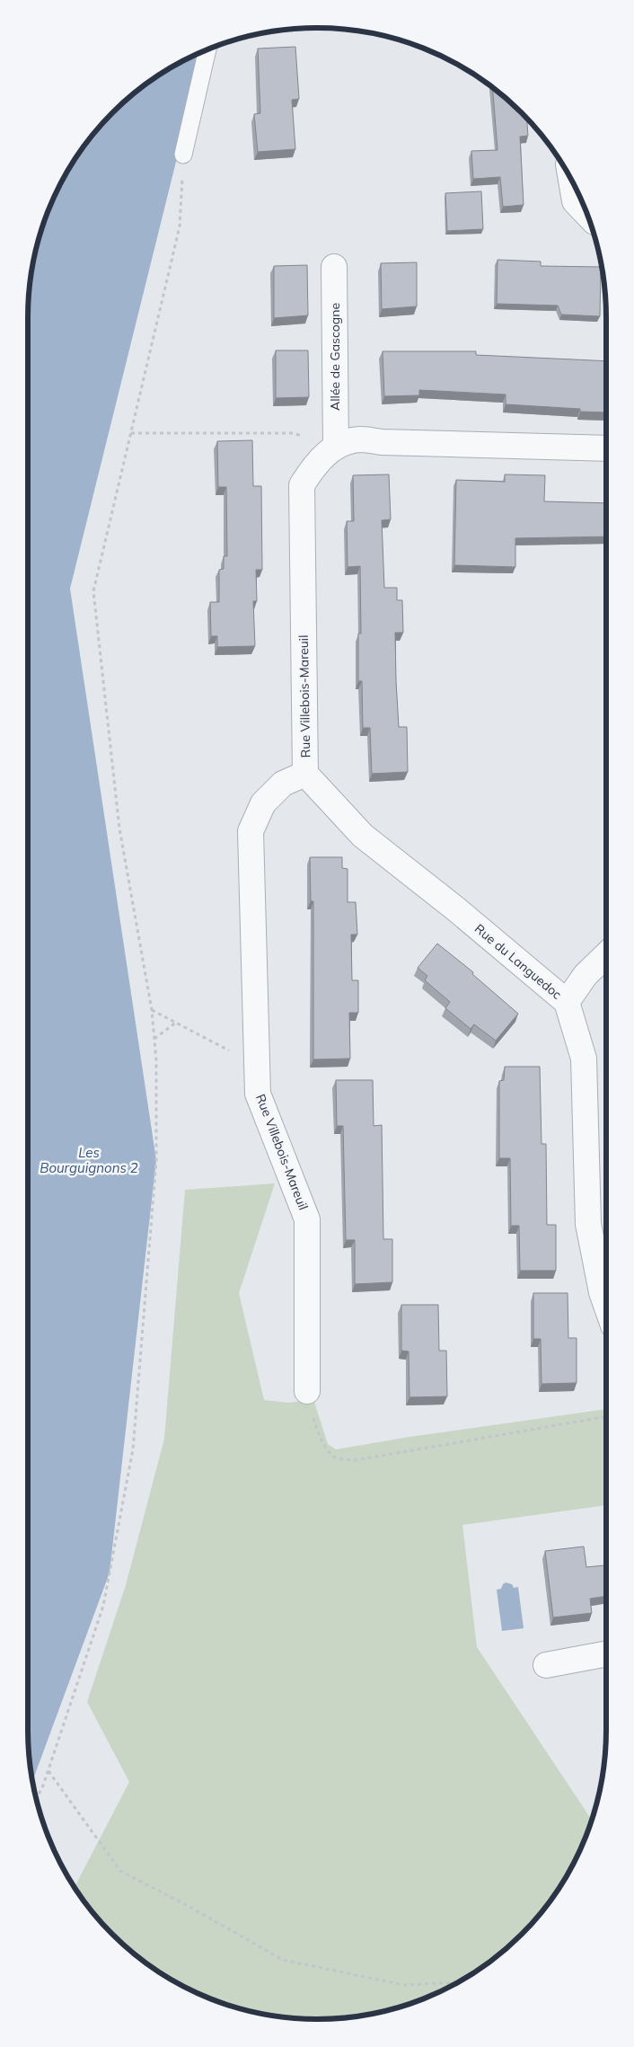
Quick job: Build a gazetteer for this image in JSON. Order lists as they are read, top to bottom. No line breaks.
{"streets":{"street":["Allée de Gascogne","Rue Villebois-Mareuil","Rue du Languedoc"]},"crossings":[["Allée de Gascogne","Rue Villebois-Mareuil"],["Rue Villebois-Mareuil","Rue du Languedoc"]],"water":["Les Bourguignons 2"]}
